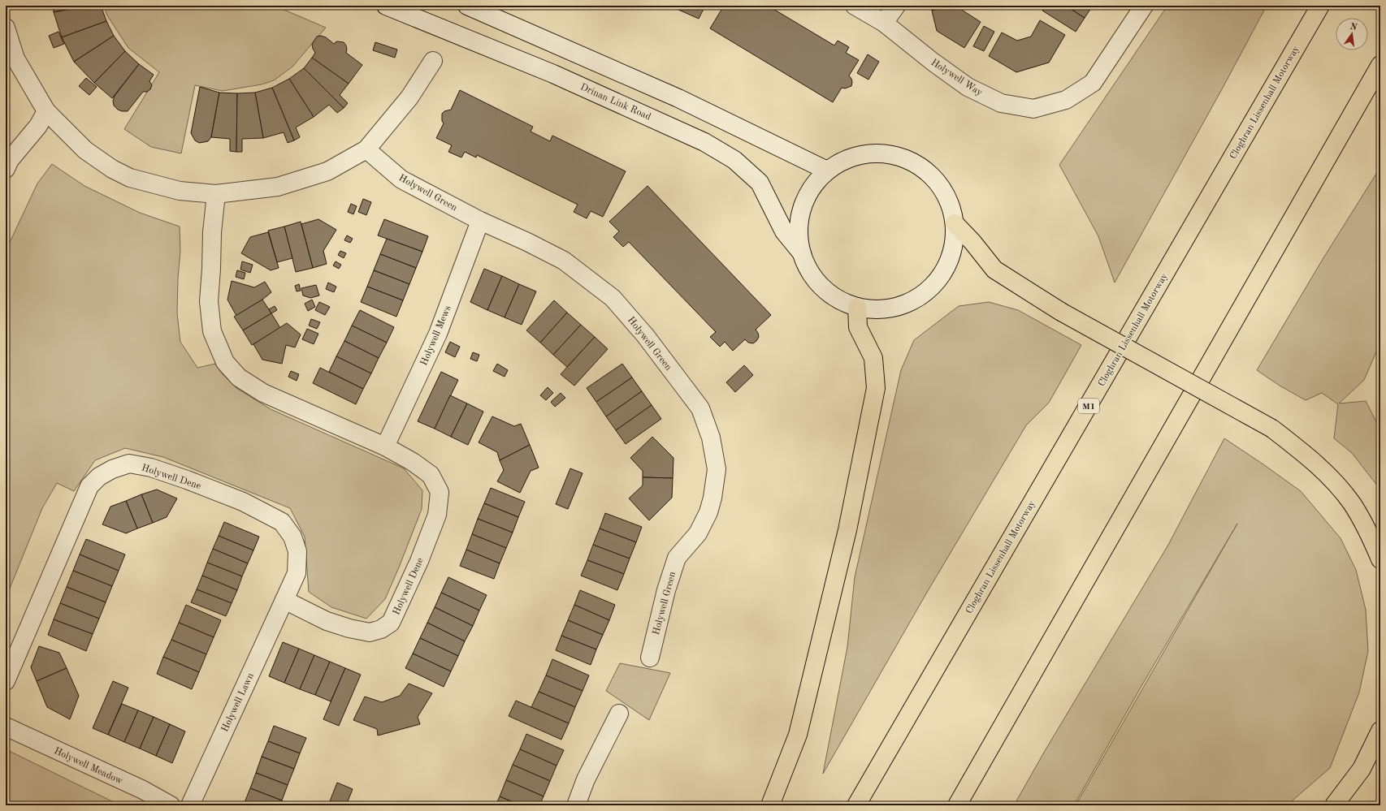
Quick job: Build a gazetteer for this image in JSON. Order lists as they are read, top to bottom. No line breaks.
{"streets":{"highway":["Cloghran Lissenhall Motorway","M1"],"street":["Holywell Way","Drinan Link Road","Holywell Green","Holywell Mews","Holywell Dene","Holywell Lawn","Holywell Meadow"]},"crossings":[["Holywell Green","Holywell Mews"],["Holywell Mews","Holywell Dene"],["Holywell Dene","Holywell Lawn"]],"north":"top"}
